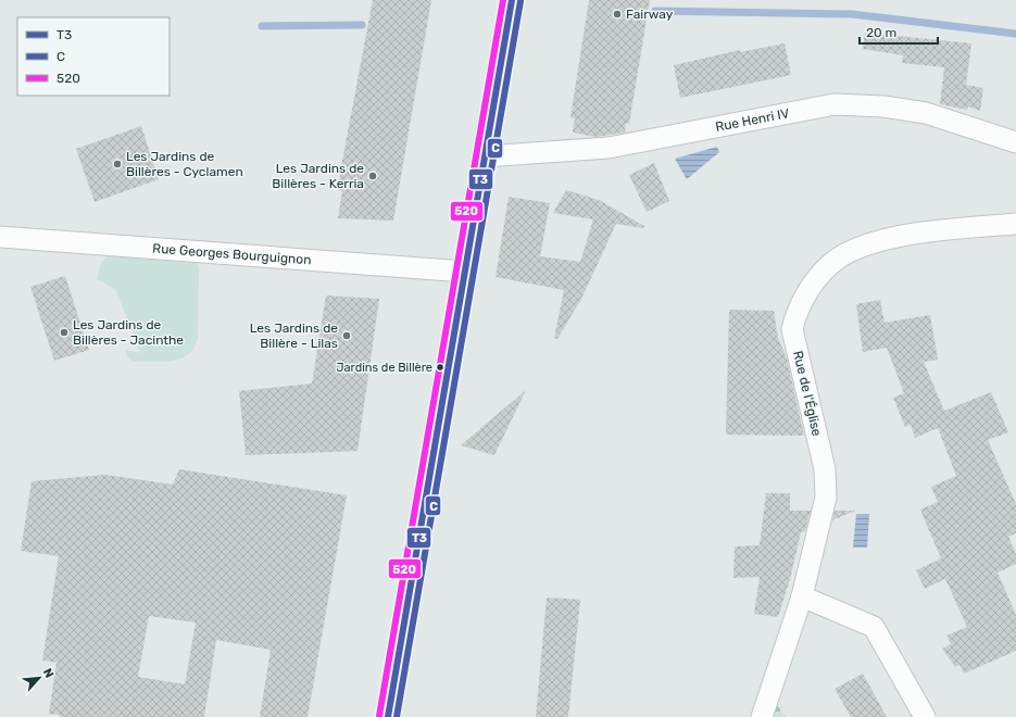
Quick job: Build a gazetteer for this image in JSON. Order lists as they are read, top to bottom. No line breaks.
{"streets":{"street":["Rue Henri IV","Rue Georges Bourguignon","Rue de l'Église"]},"places":["Fairway","Les Jardins de Billères - Cyclamen","Les Jardins de Billères - Kerria","Les Jardins de Billères - Jacinthe","Les Jardins de Billère - Lilas","Jardins de Billère"],"lines":["transit line T3","transit line 520","transit line C"],"legend":["T3","C","520"],"scale_bar":"20 m","north":"top right"}
